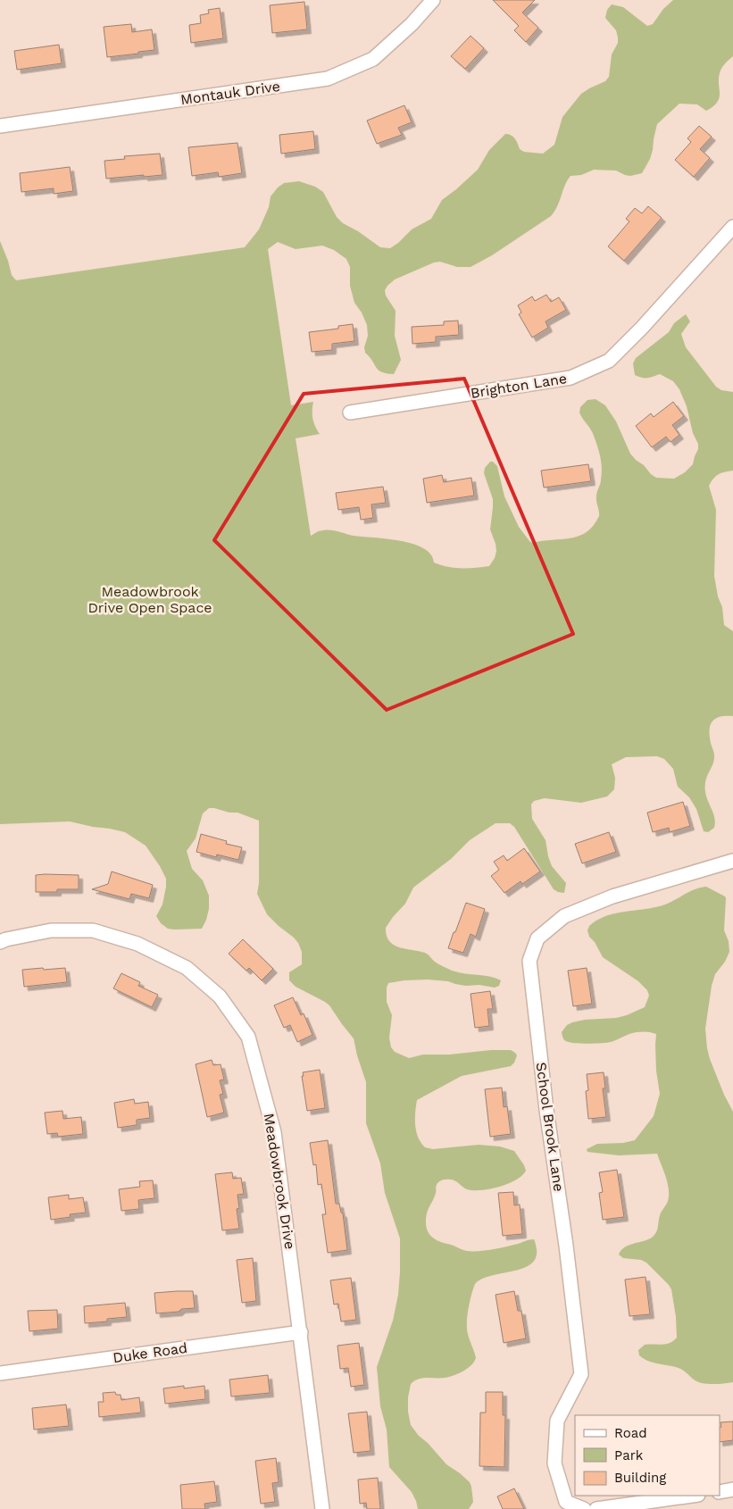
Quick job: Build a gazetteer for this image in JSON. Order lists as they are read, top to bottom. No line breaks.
{"streets":{"street":["Montauk Drive","Brighton Lane","School Brook Lane","Meadowbrook Drive","Duke Road"]},"crossings":[["Meadowbrook Drive","Duke Road"]],"parks":["Meadowbrook Drive Open Space"],"legend":["Road","Park","Building"]}
